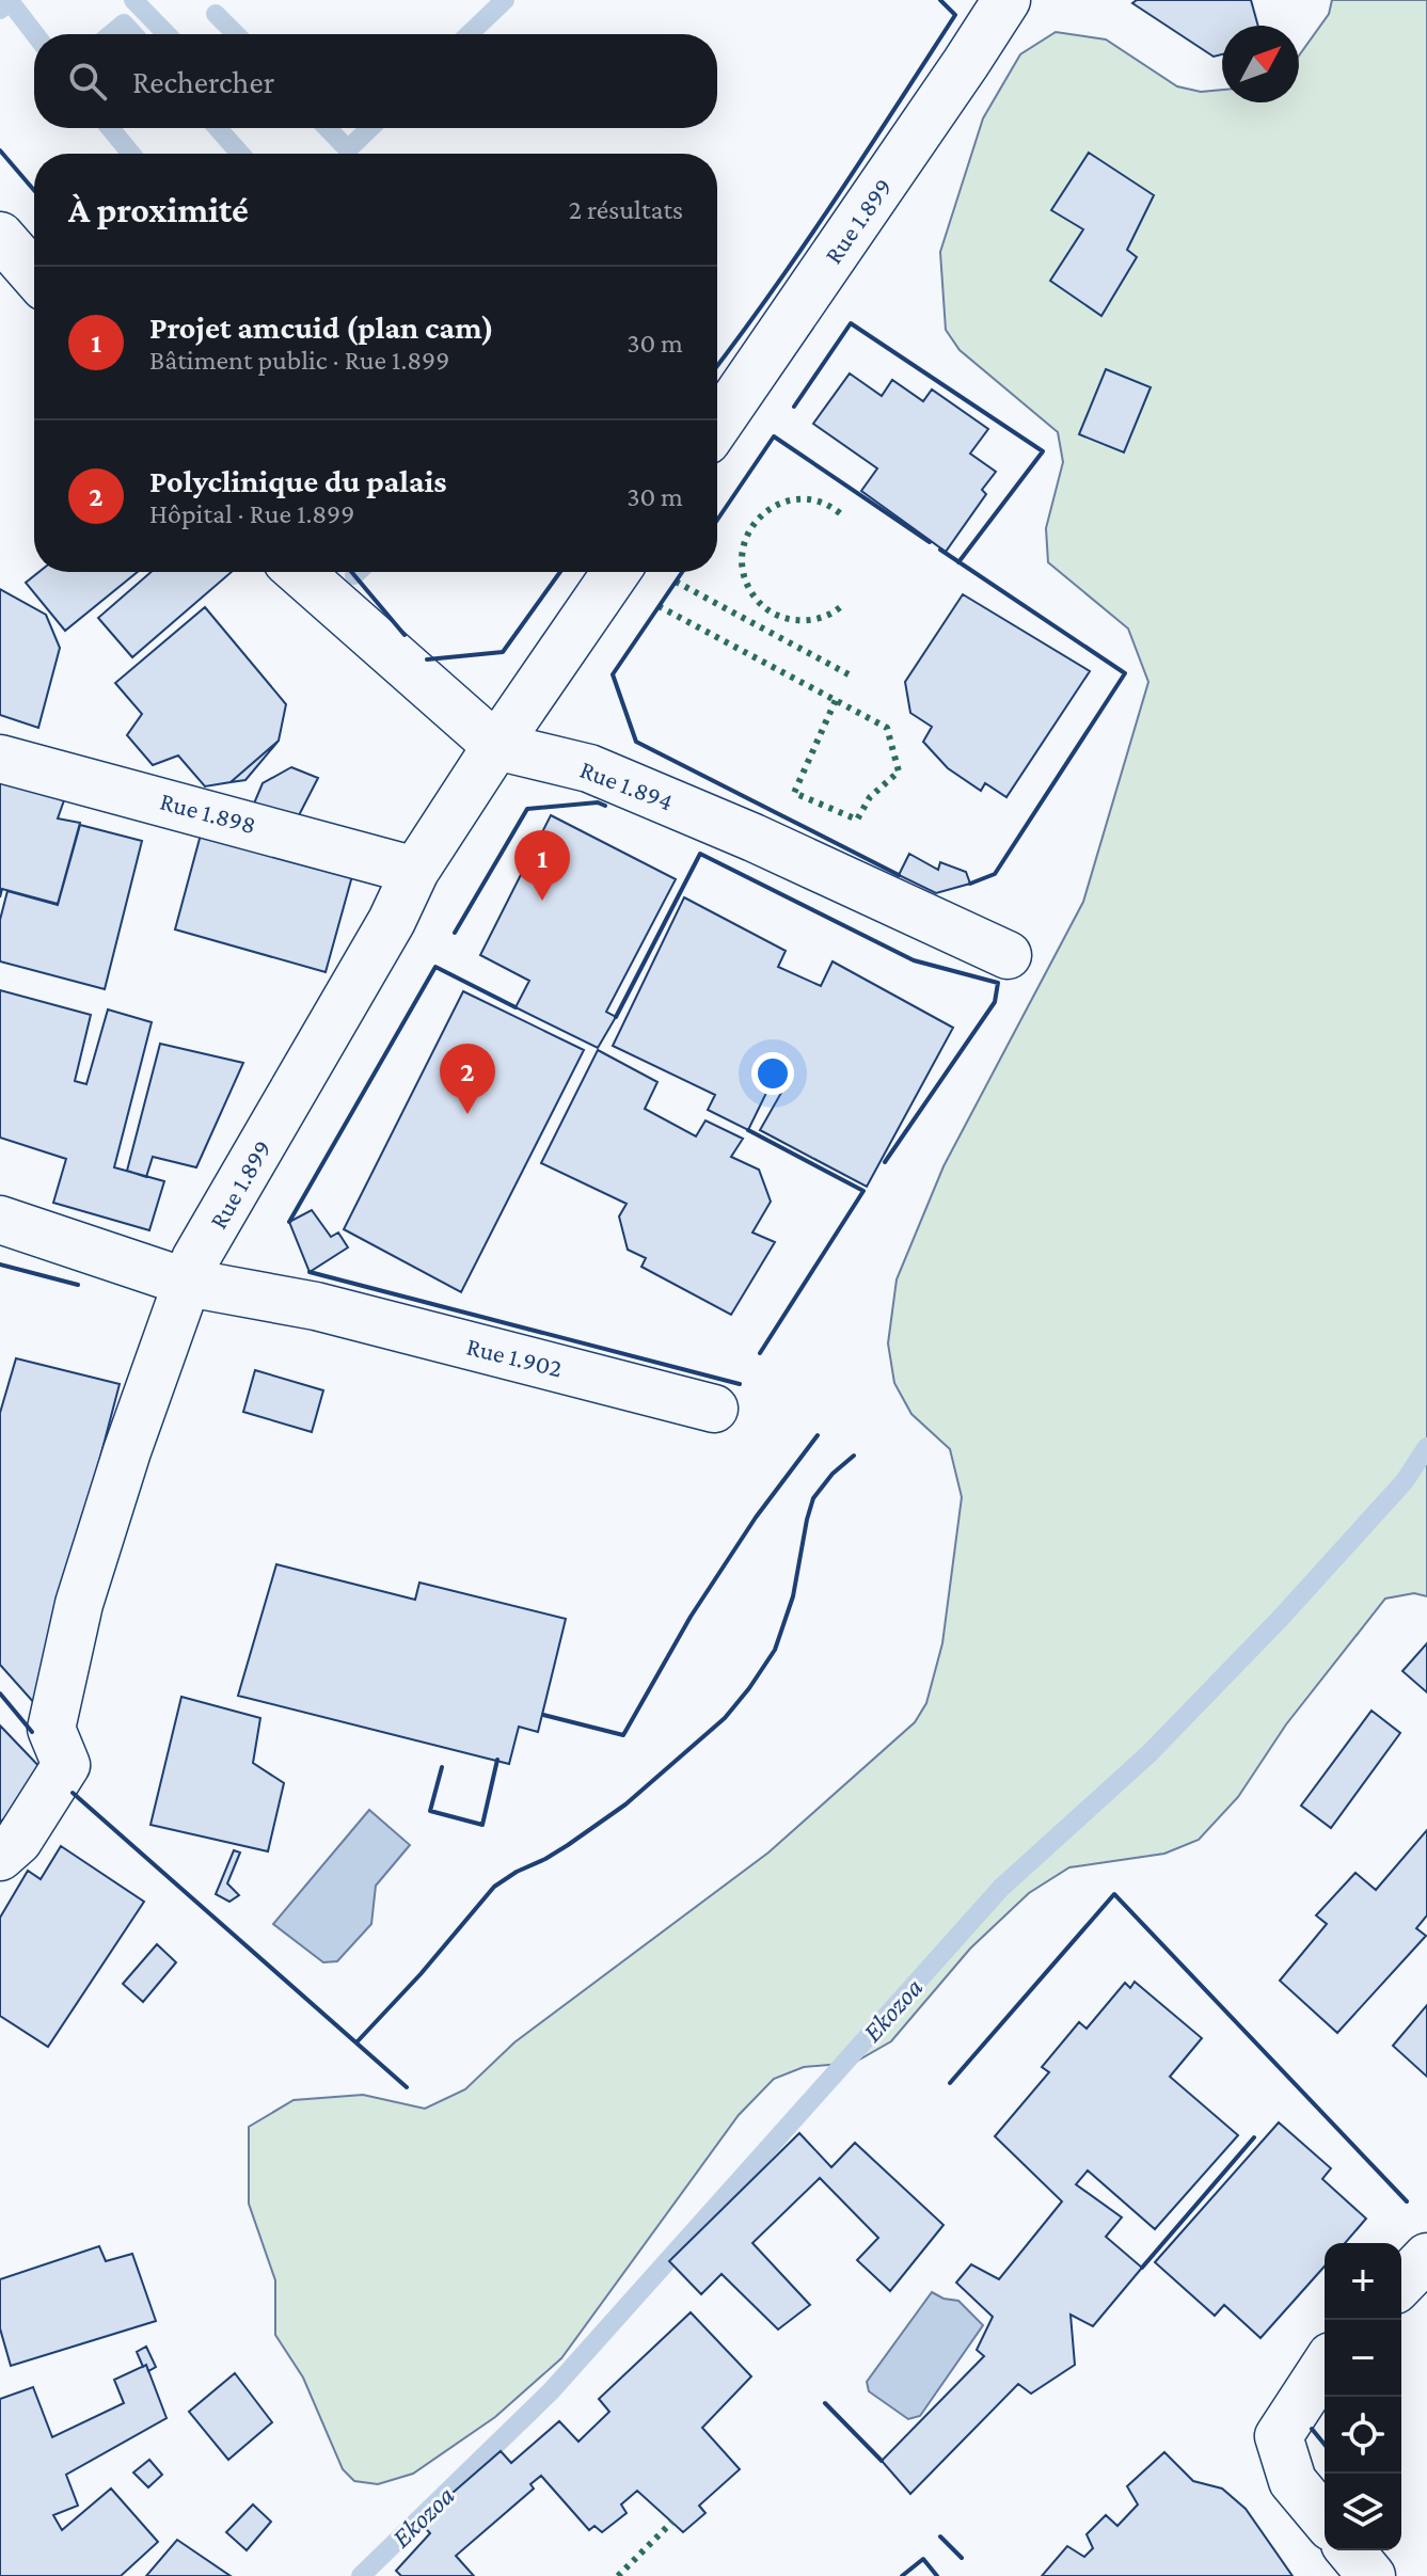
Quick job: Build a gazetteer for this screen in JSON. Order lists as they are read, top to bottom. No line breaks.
{"streets":{"street":["Rue 1.899","Rue 1.894","Rue 1.898","Rue 1.902"]},"crossings":[["Rue 1.899","Rue 1.894"],["Rue 1.899","Rue 1.898"],["Rue 1.899","Rue 1.902"]],"water":["Ekozoa"],"north":"top right","page":{"search":"Rechercher","heading":["À proximité","2 résultats"],"list":[{"mark":"1","name":"Projet amcuid (plan cam)","note":"Bâtiment public · Rue 1.899","value":"30 m"},{"mark":"2","name":"Polyclinique du palais","note":"Hôpital · Rue 1.899","value":"30 m"}],"pins":["1","2"],"map_buttons":["+","−"]}}
